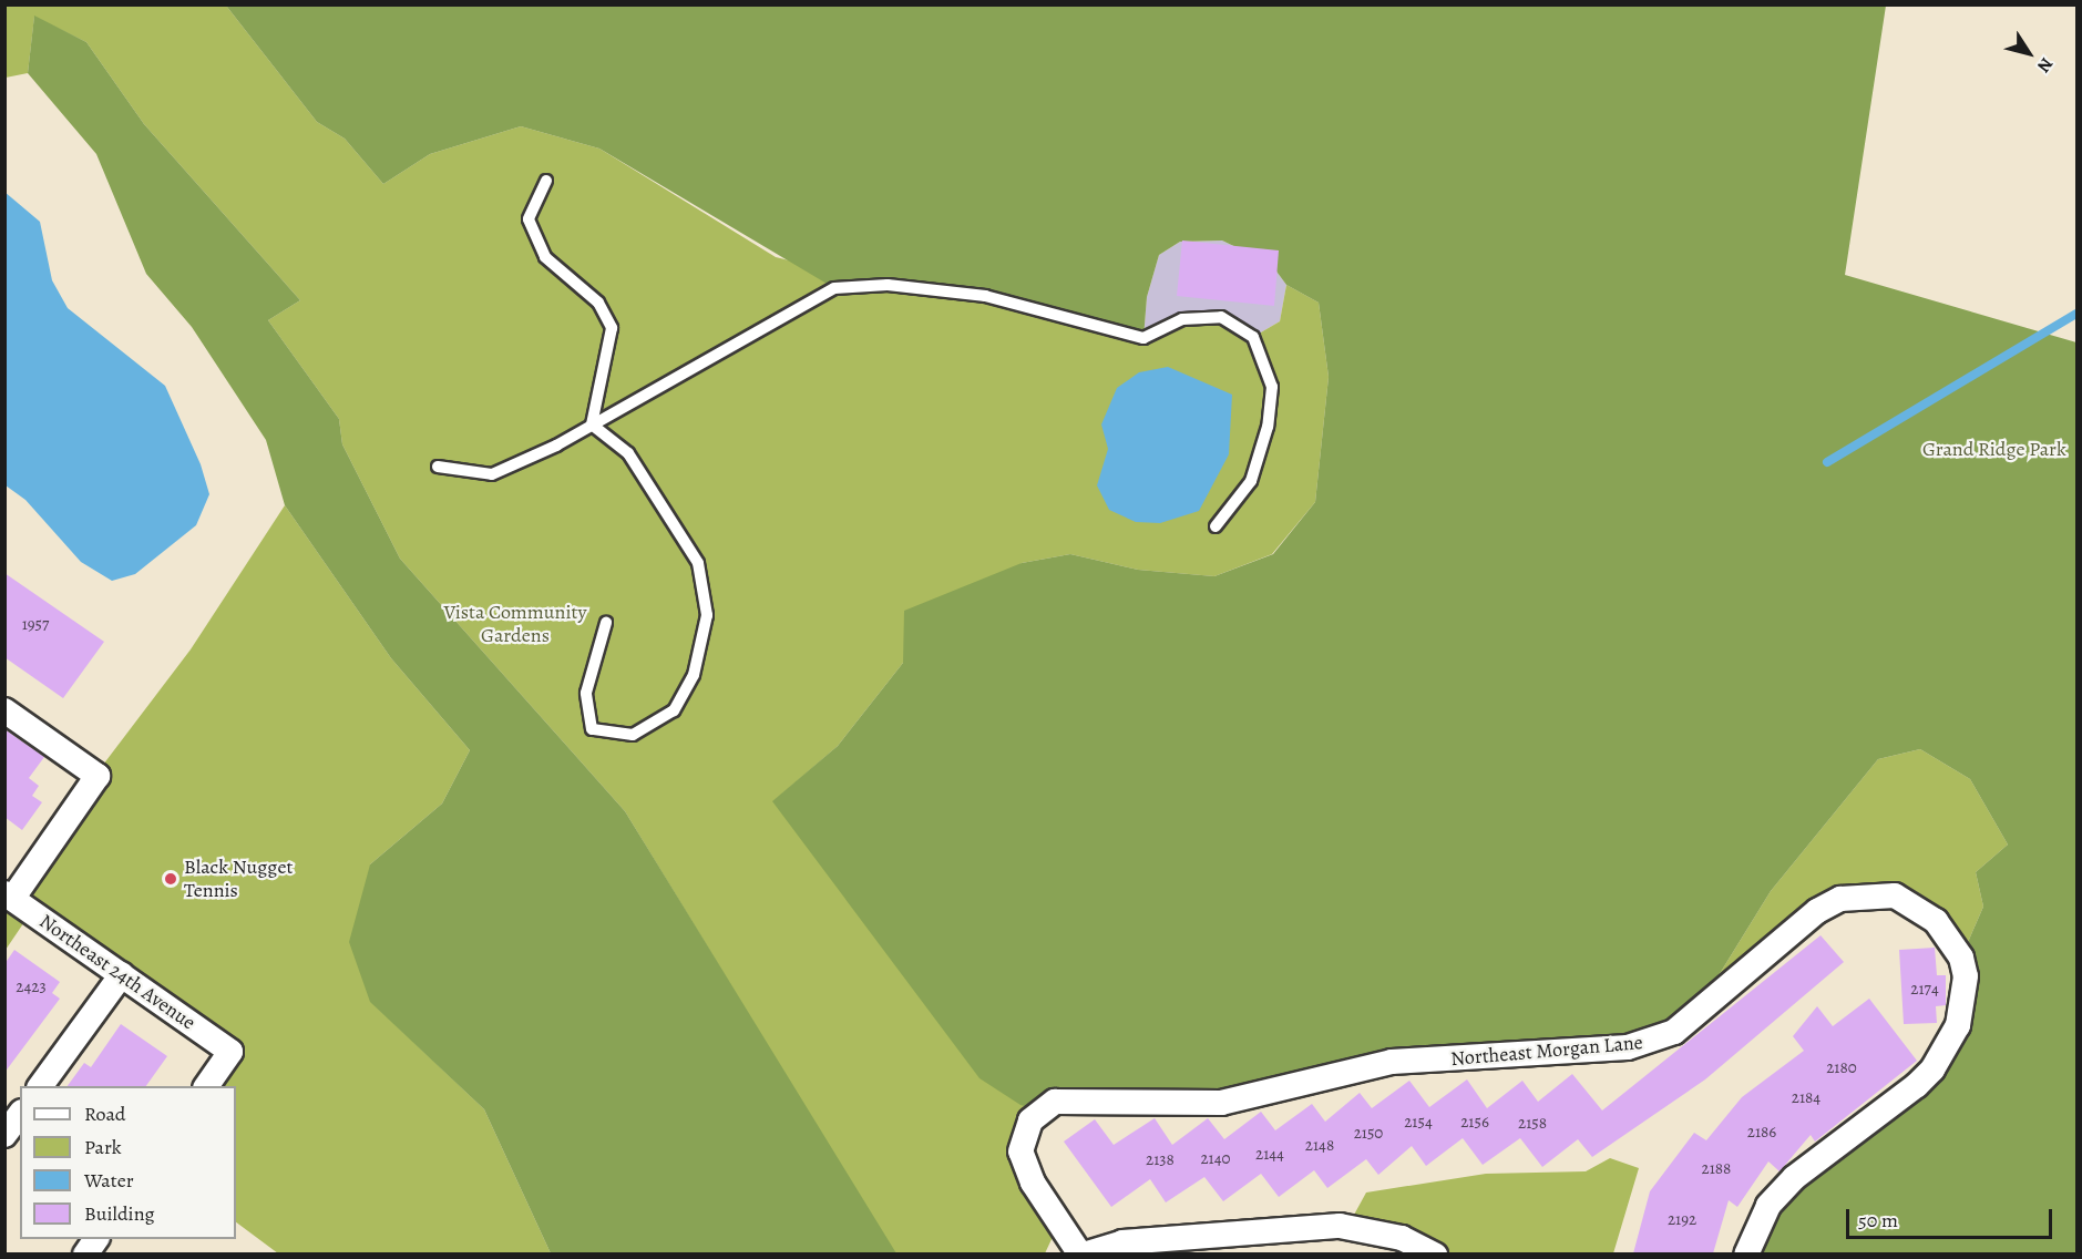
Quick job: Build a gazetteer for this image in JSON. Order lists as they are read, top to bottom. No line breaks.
{"streets":{"street":["Northeast 24th Avenue","Northeast Morgan Lane"]},"parks":["Grand Ridge Park","Vista Community Gardens"],"places":["Black Nugget Tennis"],"house_numbers":["1957","2423","2174","2180","2184","2154","2156","2158","2186","2150","2148","2144","2140","2138","2188","2192"],"legend":["Road","Park","Water","Building"],"scale_bar":"50 m","north":"bottom right"}
